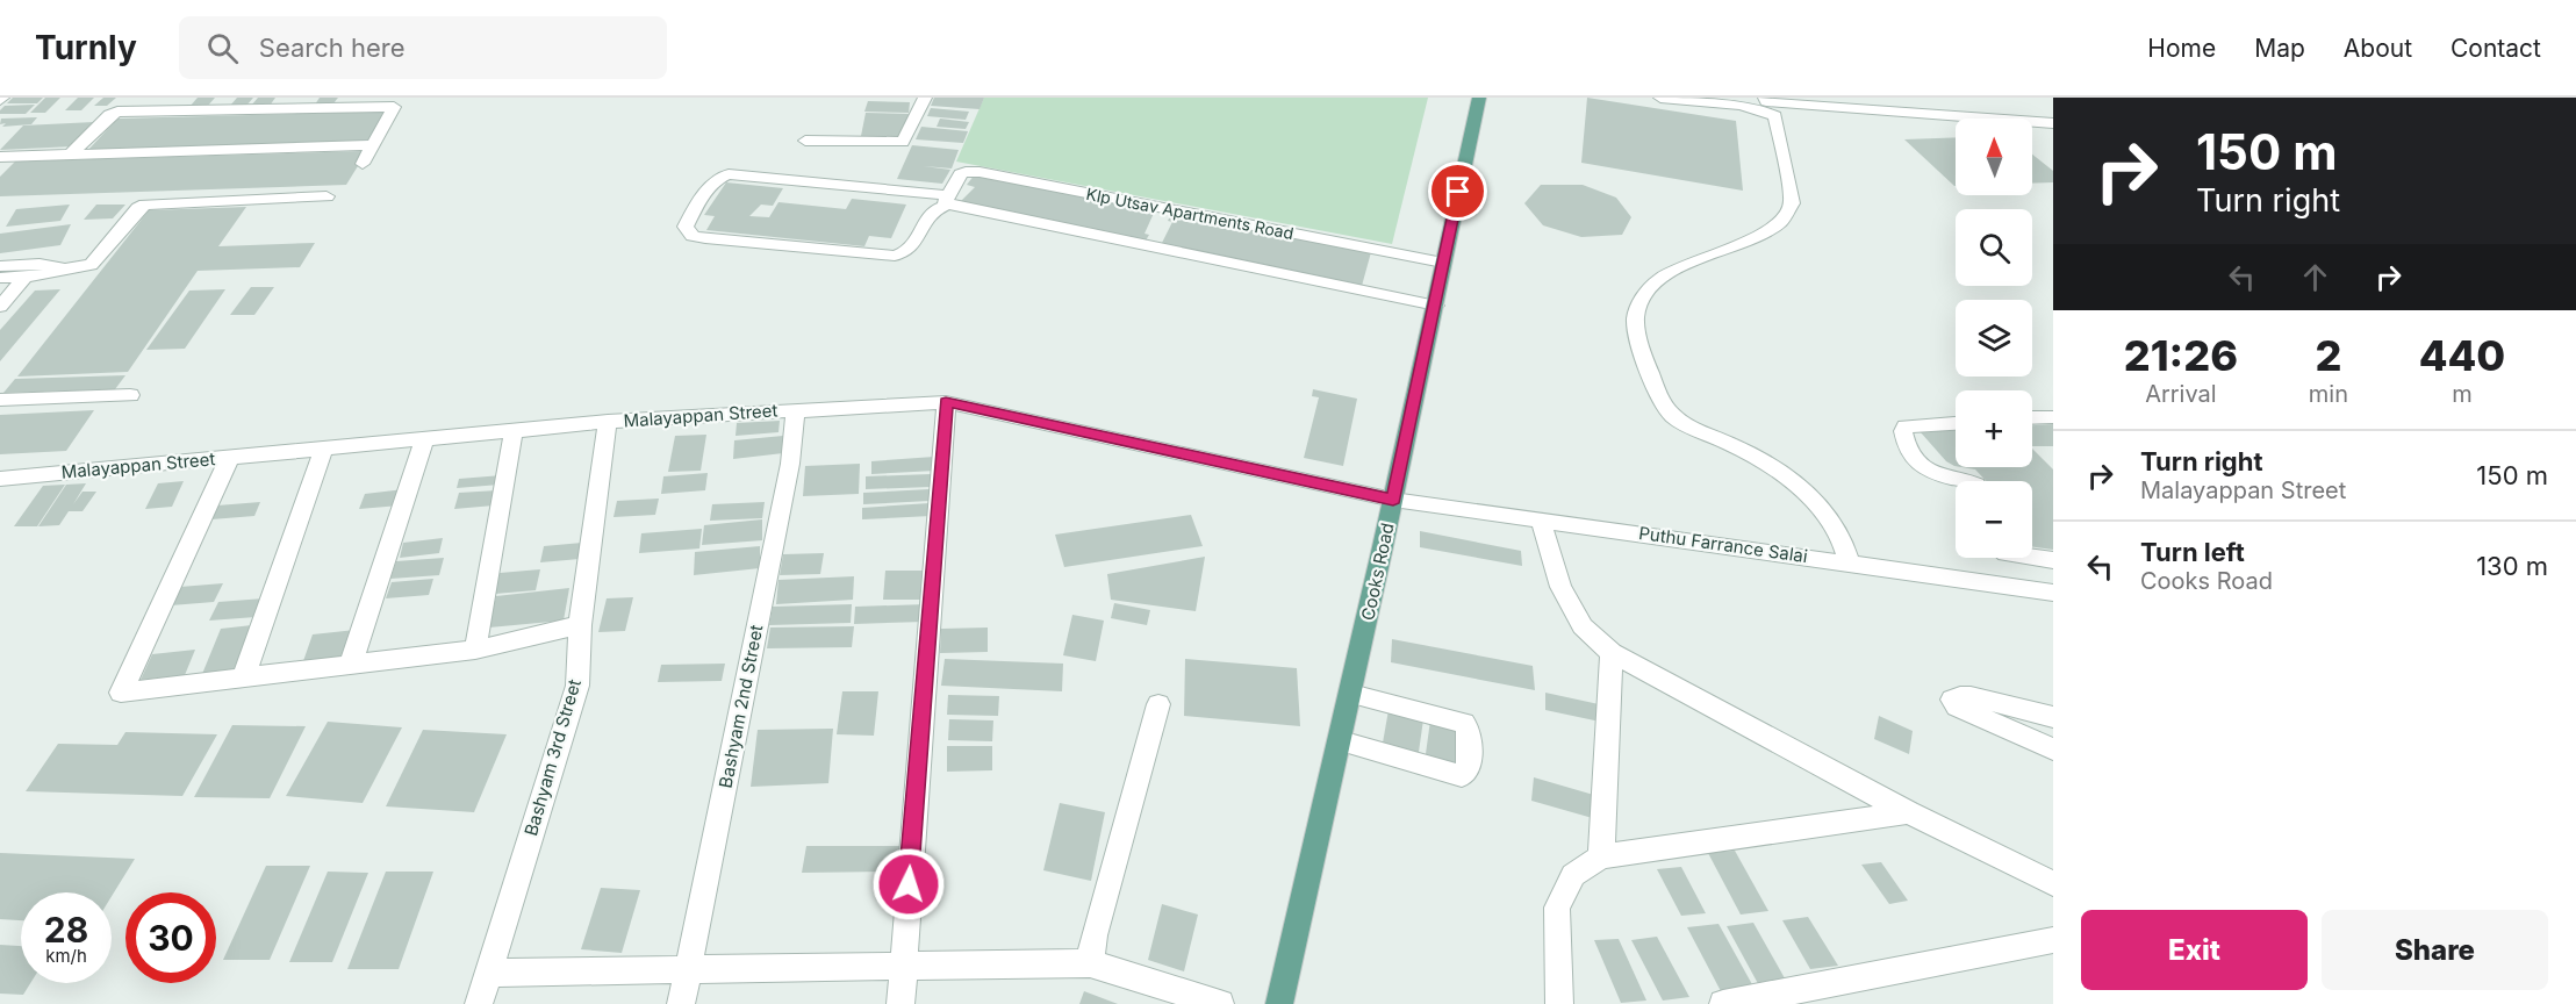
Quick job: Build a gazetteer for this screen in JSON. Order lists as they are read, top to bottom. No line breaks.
{"streets":{"main road":["Cooks Road"],"street":["Klp Utsav Apartments Road","Malayappan Street","Puthu Farrance Salai","Bashyam 2nd Street","Bashyam 3rd Street"]},"crossings":[["Klp Utsav Apartments Road","Cooks Road"],["Malayappan Street","Puthu Farrance Salai"],["Malayappan Street","Cooks Road"],["Malayappan Street","Bashyam 2nd Street"],["Malayappan Street","Bashyam 3rd Street"],["Puthu Farrance Salai","Cooks Road"]],"north":"top","page":{"header":"Turnly","search":"Search here","nav":["Home","Map","About","Contact"],"turn":["150 m","Turn right"],"map_buttons":["+","−"],"eta":["21:26","Arrival","2","min","440","m"],"list":[{"name":"Turn right","note":"Malayappan Street","value":"150 m"},{"name":"Turn left","note":"Cooks Road","value":"130 m"}],"speed":"28 km/h","limit":"30","buttons":["Exit","Share"]}}
